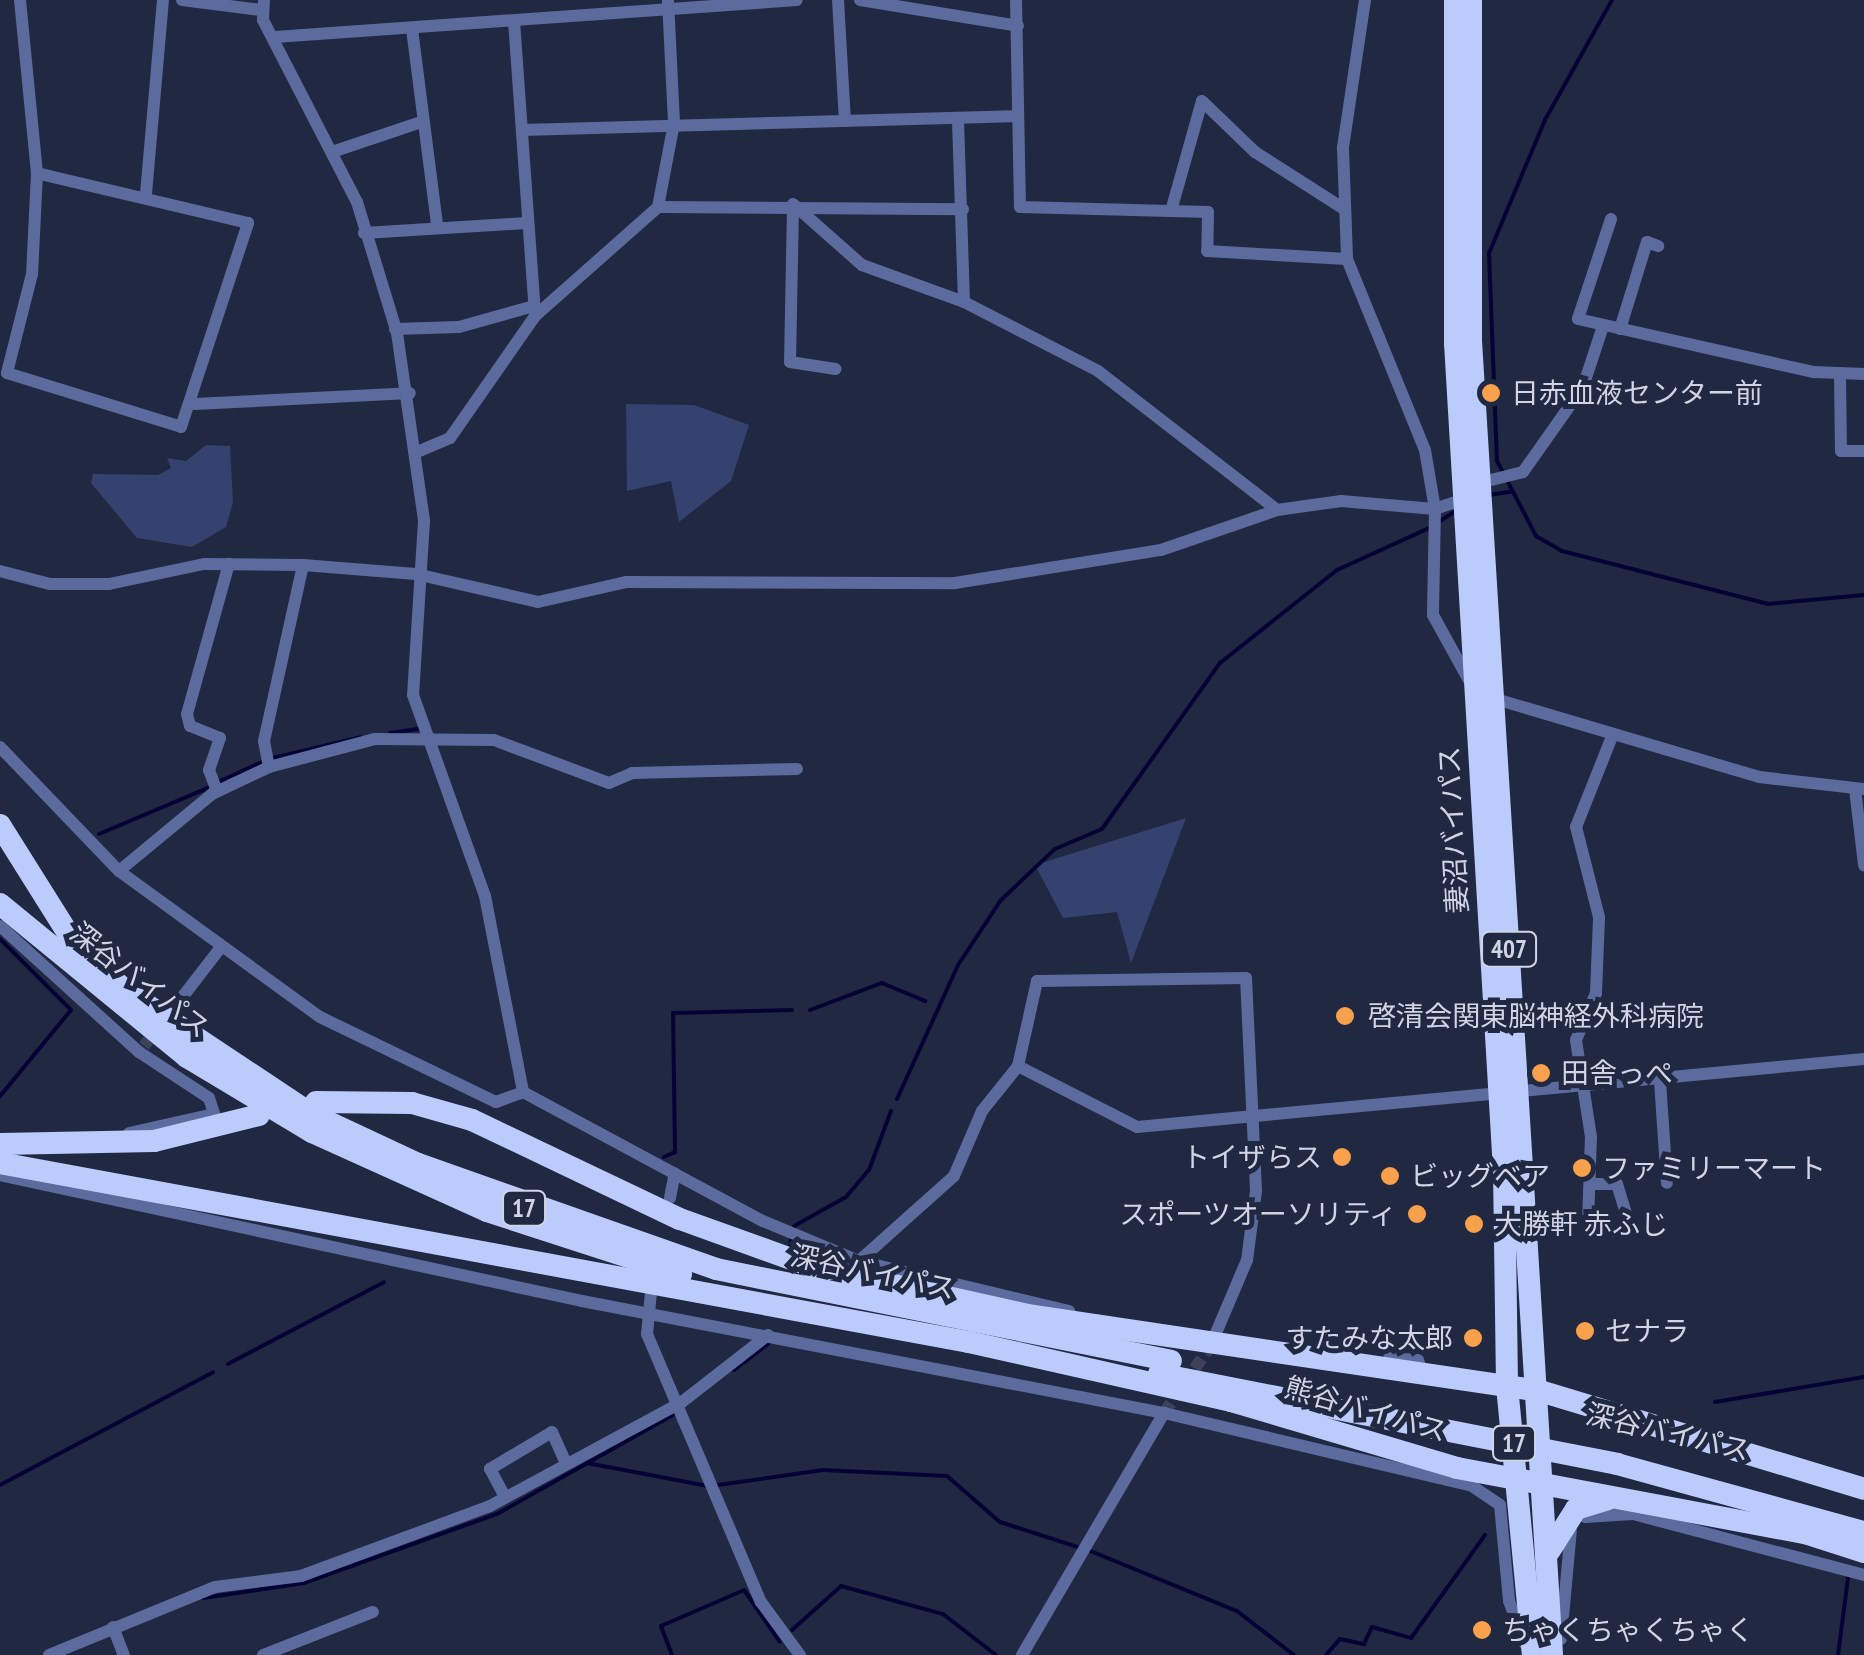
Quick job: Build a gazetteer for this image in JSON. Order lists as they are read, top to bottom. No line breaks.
{"streets":{"highway":["妻沼バイパス","407","深谷バイパス","17","熊谷バイパス"]},"crossings":[["妻沼バイパス","17"],["妻沼バイパス","熊谷バイパス"],["深谷バイパス","17"],["深谷バイパス","熊谷バイパス"],["17","熊谷バイパス"]],"places":["日赤血液センター前","啓清会関東脳神経外科病院","田舎っぺ","トイザらス","ファミリーマート","ビッグベア","スポーツオーソリティ","大勝軒 赤ふじ","セナラ","すたみな太郎","ちゃくちゃくちゃく"]}
